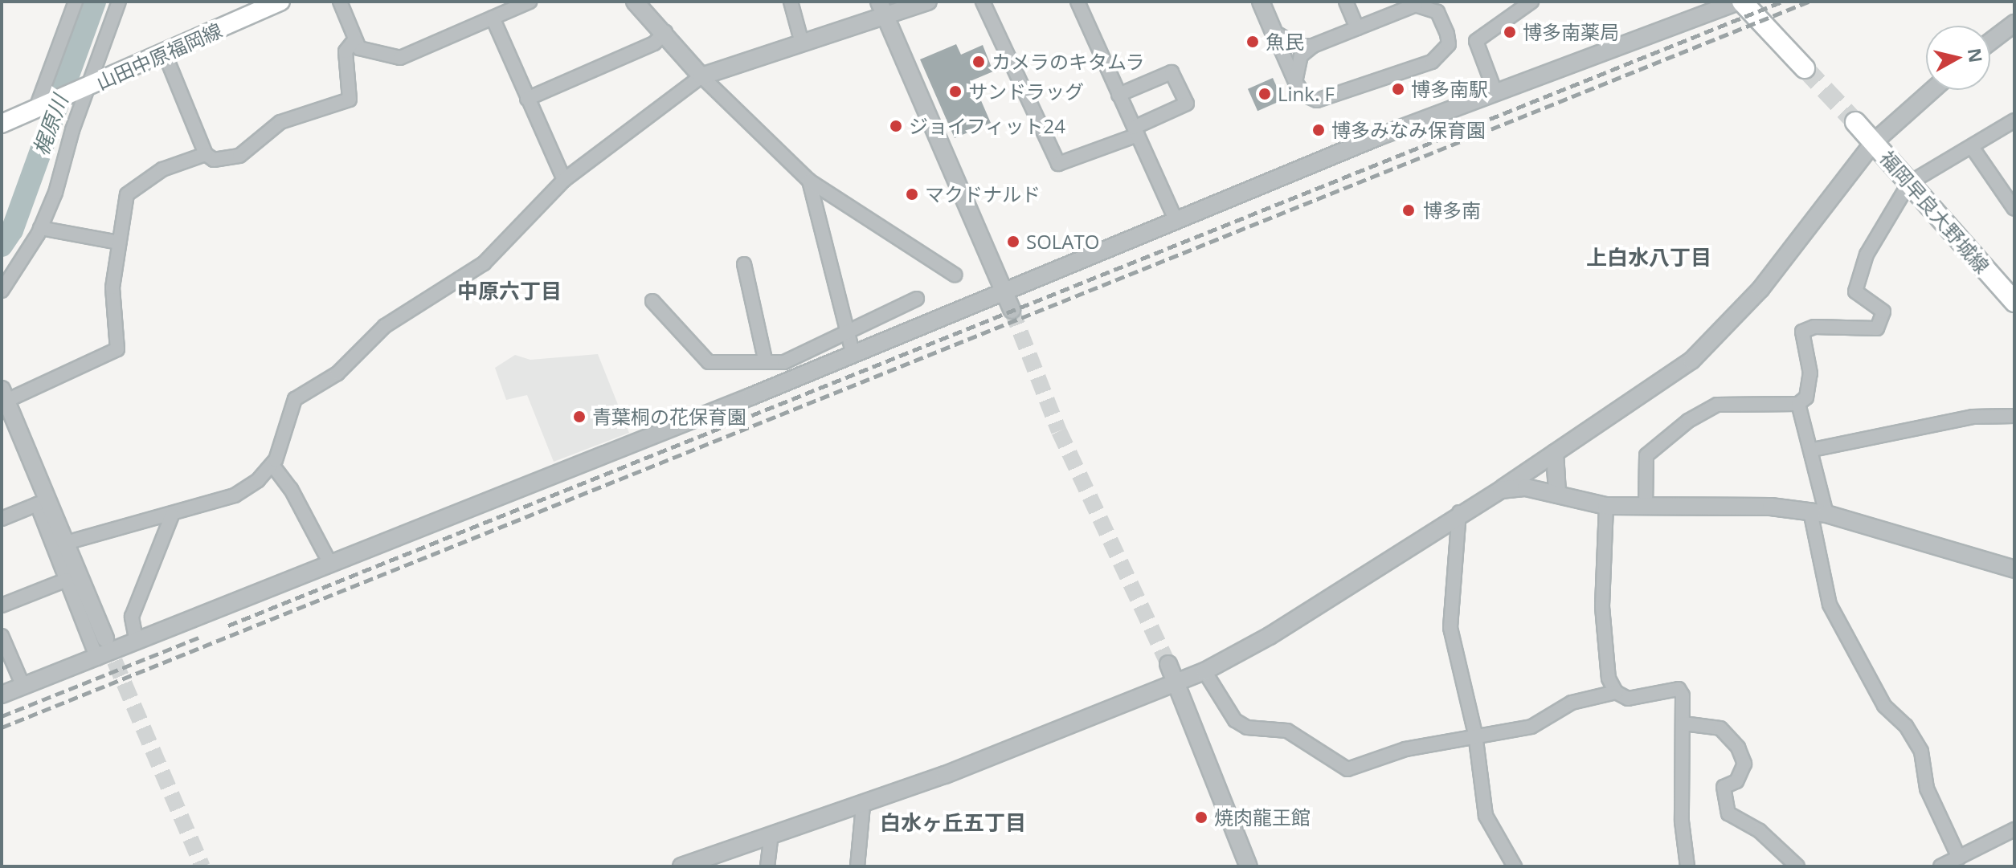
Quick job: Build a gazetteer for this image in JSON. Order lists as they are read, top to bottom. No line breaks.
{"streets":{"main road":["山田中原福岡線","福岡早良大野城線"]},"districts":["上白水八丁目","中原六丁目","白水ヶ丘五丁目"],"water":["梶原川"],"places":["博多南薬局","魚民","カメラのキタムラ","博多南駅","サンドラッグ","Link. F","ジョイフィット24","博多みなみ保育園","マクドナルド","博多南","SOLATO","青葉桐の花保育園","焼肉龍王館"],"north":"right"}
